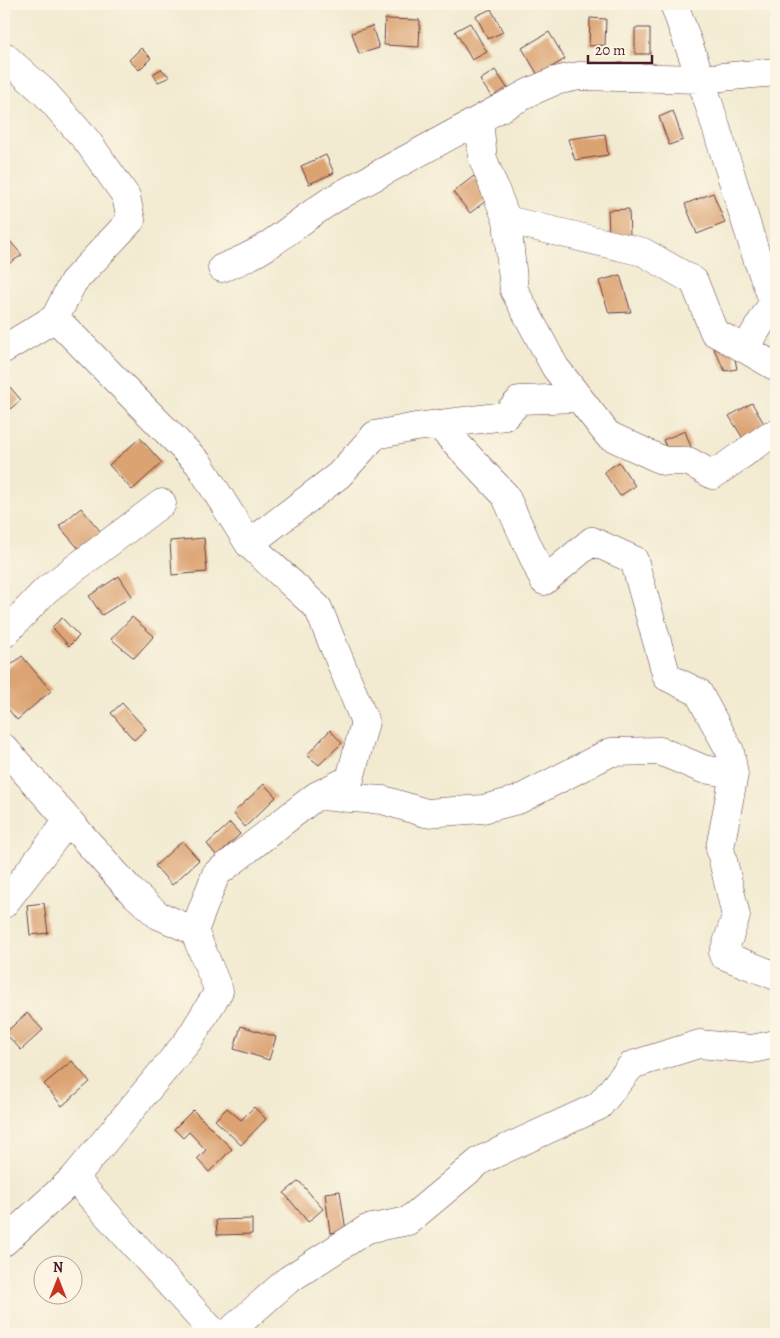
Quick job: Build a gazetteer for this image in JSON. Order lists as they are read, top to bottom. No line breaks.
{"scale_bar":"20 m","north":"top"}
